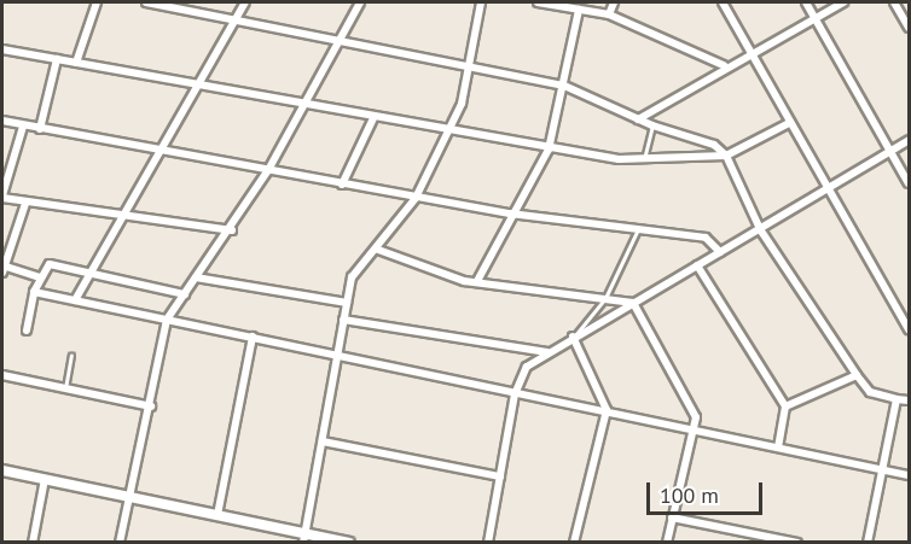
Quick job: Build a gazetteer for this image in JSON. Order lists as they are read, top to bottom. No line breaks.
{"scale_bar":"100 m"}
